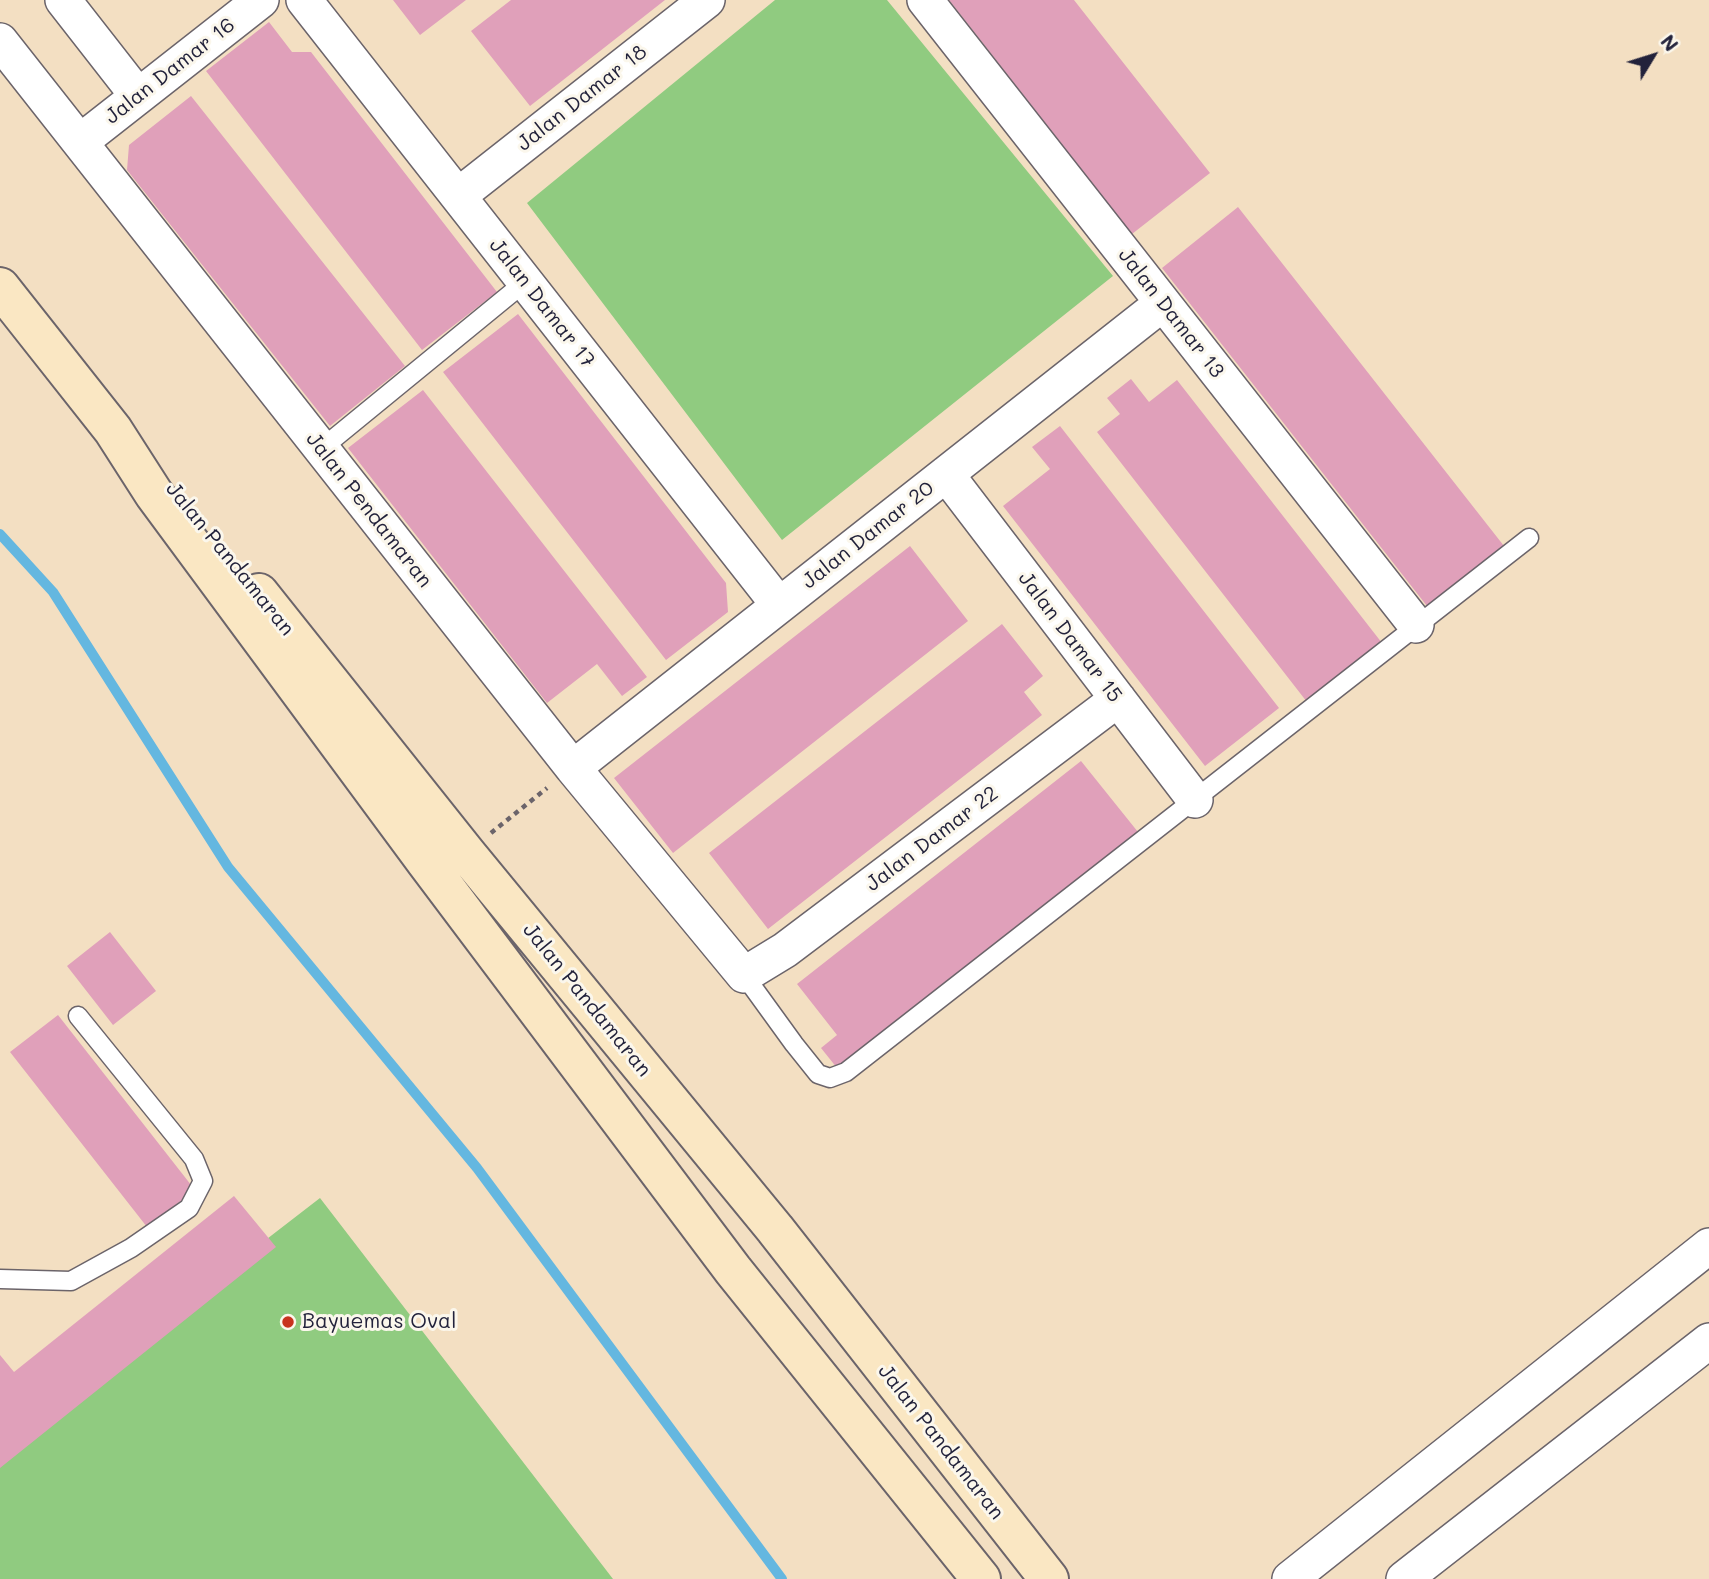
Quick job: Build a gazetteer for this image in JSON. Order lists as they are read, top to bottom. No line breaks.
{"streets":{"main road":["Jalan Pandamaran"],"street":["Jalan Damar 16","Jalan Damar 18","Jalan Damar 17","Jalan Damar 13","Jalan Pendamaran","Jalan Damar 20","Jalan Damar 15","Jalan Damar 22"]},"crossings":[["Jalan Damar 16","Jalan Pendamaran"],["Jalan Damar 18","Jalan Damar 17"],["Jalan Damar 17","Jalan Damar 20"],["Jalan Damar 13","Jalan Damar 20"],["Jalan Pendamaran","Jalan Damar 20"],["Jalan Pendamaran","Jalan Damar 22"],["Jalan Damar 20","Jalan Damar 15"],["Jalan Damar 15","Jalan Damar 22"]],"places":["Bayuemas Oval"],"north":"top right"}
